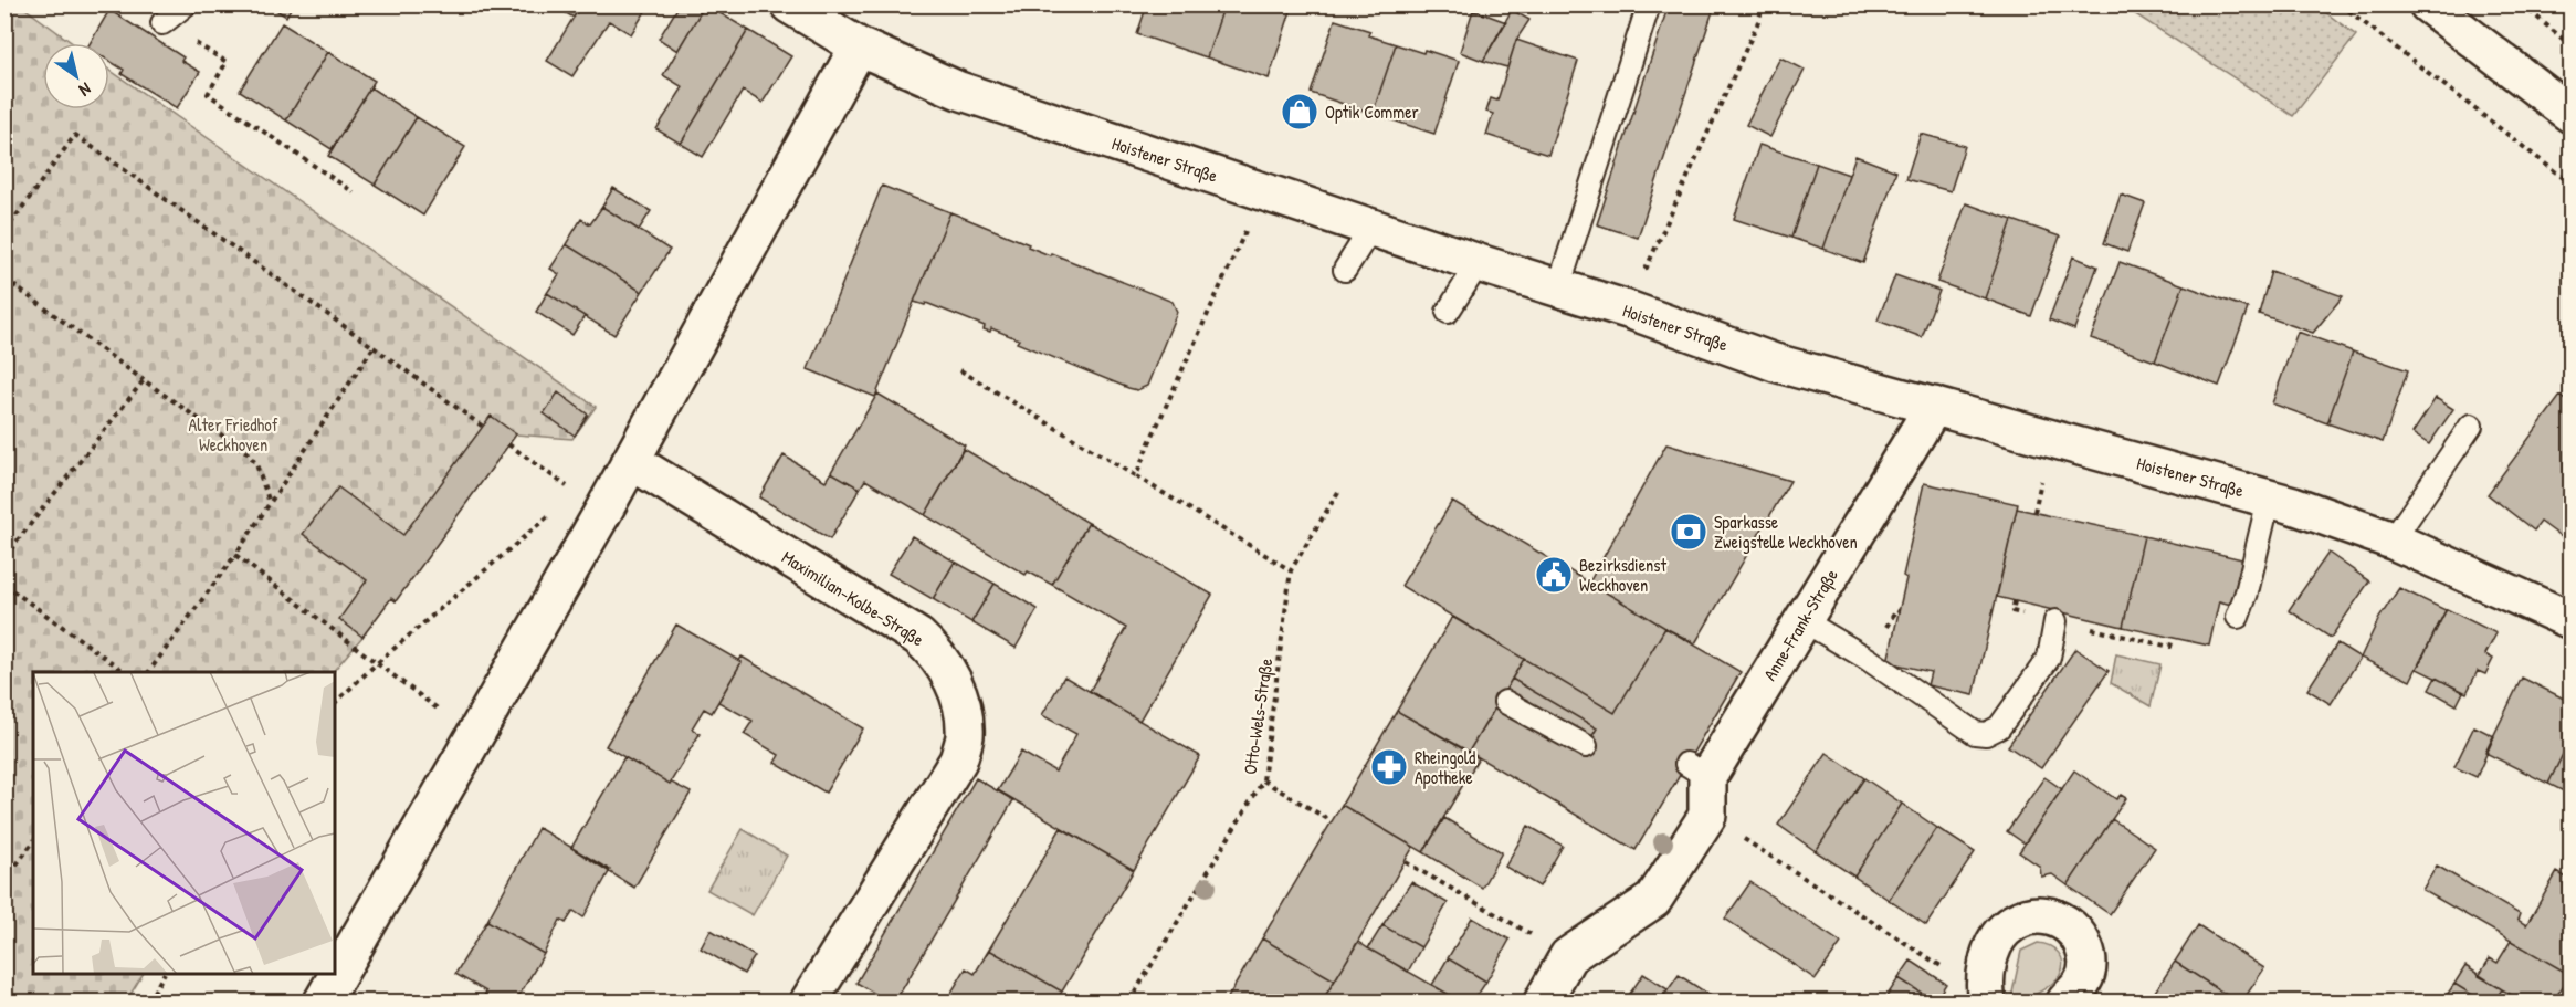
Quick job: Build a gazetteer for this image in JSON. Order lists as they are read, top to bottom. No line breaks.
{"streets":{"street":["Hoistener Straße","Maximilian-Kolbe-Straße","Anne-Frank-Straße"],"path":["Otto-Wels-Straße"]},"crossings":[["Hoistener Straße","Anne-Frank-Straße"]],"parks":["Alter Friedhof Weckhoven"],"places":{"shop":["Optik Commer"],"bank":["Sparkasse Zweigstelle Weckhoven"],"public building":["Bezirksdienst Weckhoven"],"pharmacy":["Rheingold Apotheke"]},"north":"bottom right"}
